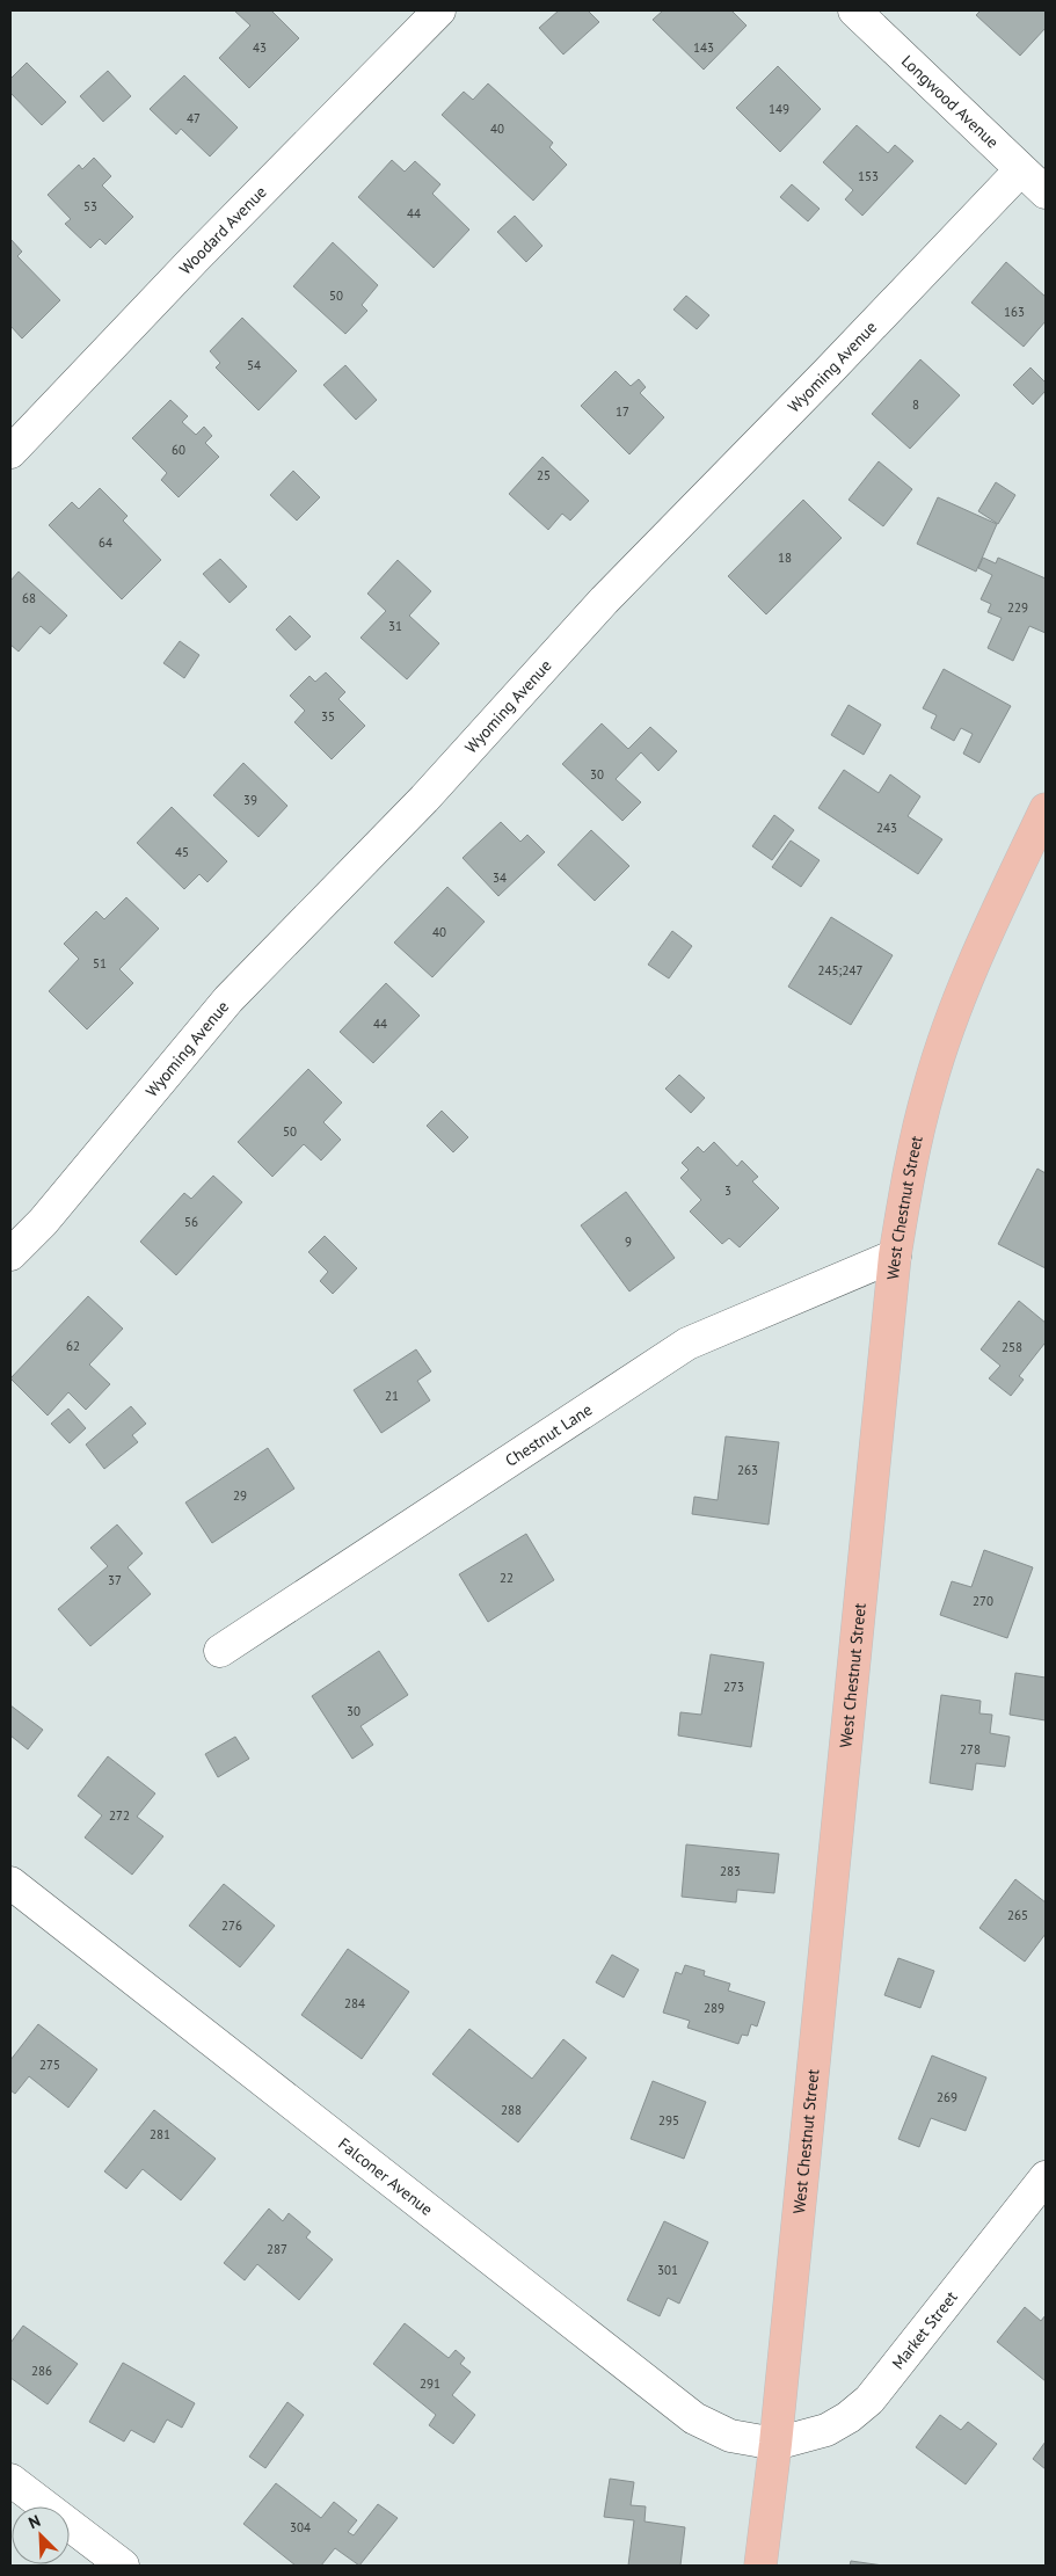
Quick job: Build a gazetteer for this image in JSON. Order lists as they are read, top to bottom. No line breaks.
{"streets":{"main road":["West Chestnut Street"],"street":["Longwood Avenue","Woodard Avenue","Wyoming Avenue","Chestnut Lane","Falconer Avenue","Market Street"]},"crossings":[["Longwood Avenue","Wyoming Avenue"],["West Chestnut Street","Chestnut Lane"],["West Chestnut Street","Falconer Avenue"],["West Chestnut Street","Market Street"],["Falconer Avenue","Market Street"]],"house_numbers":["43","143","149","47","40","153","53","44","50","163","54","8","17","60","25","64","18","68","229","31","35","30","39","243","45","34","40","51","245;247","44","50","3","56","9","62","258","21","263","29","22","37","270","273","30","278","272","283","265","276","284","289","275","269","288","295","281","287","301","286","291","304"],"north":"top left"}
